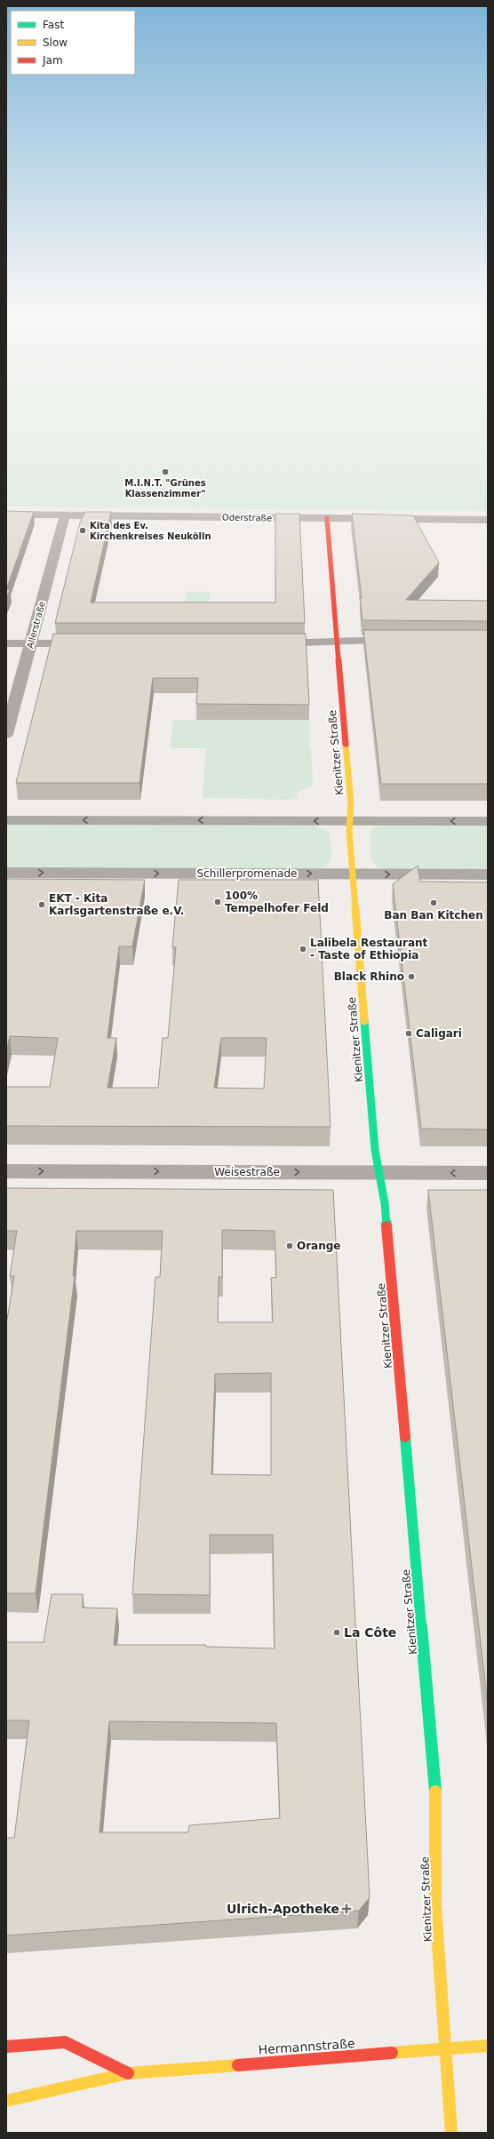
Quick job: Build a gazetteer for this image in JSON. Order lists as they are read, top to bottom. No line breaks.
{"streets":{"street":["Oderstraße","Allerstraße","Kienitzer Straße","Schillerpromenade","Weisestraße","Hermannstraße"]},"crossings":[["Oderstraße","Allerstraße"],["Oderstraße","Kienitzer Straße"],["Kienitzer Straße","Schillerpromenade"],["Kienitzer Straße","Weisestraße"],["Kienitzer Straße","Hermannstraße"]],"places":{"other":["M.I.N.T. \"Grünes Klassenzimmer\"","Kita des Ev. Kirchenkreises Neukölln","100% Tempelhofer Feld","Ban Ban Kitchen","EKT - Kita Karlsgartenstraße e.V.","Lalibela Restaurant - Taste of Ethiopia","Black Rhino","Caligari","Orange","La Côte"],"health":["Ulrich-Apotheke"]},"legend":["Fast","Slow","Jam"]}
